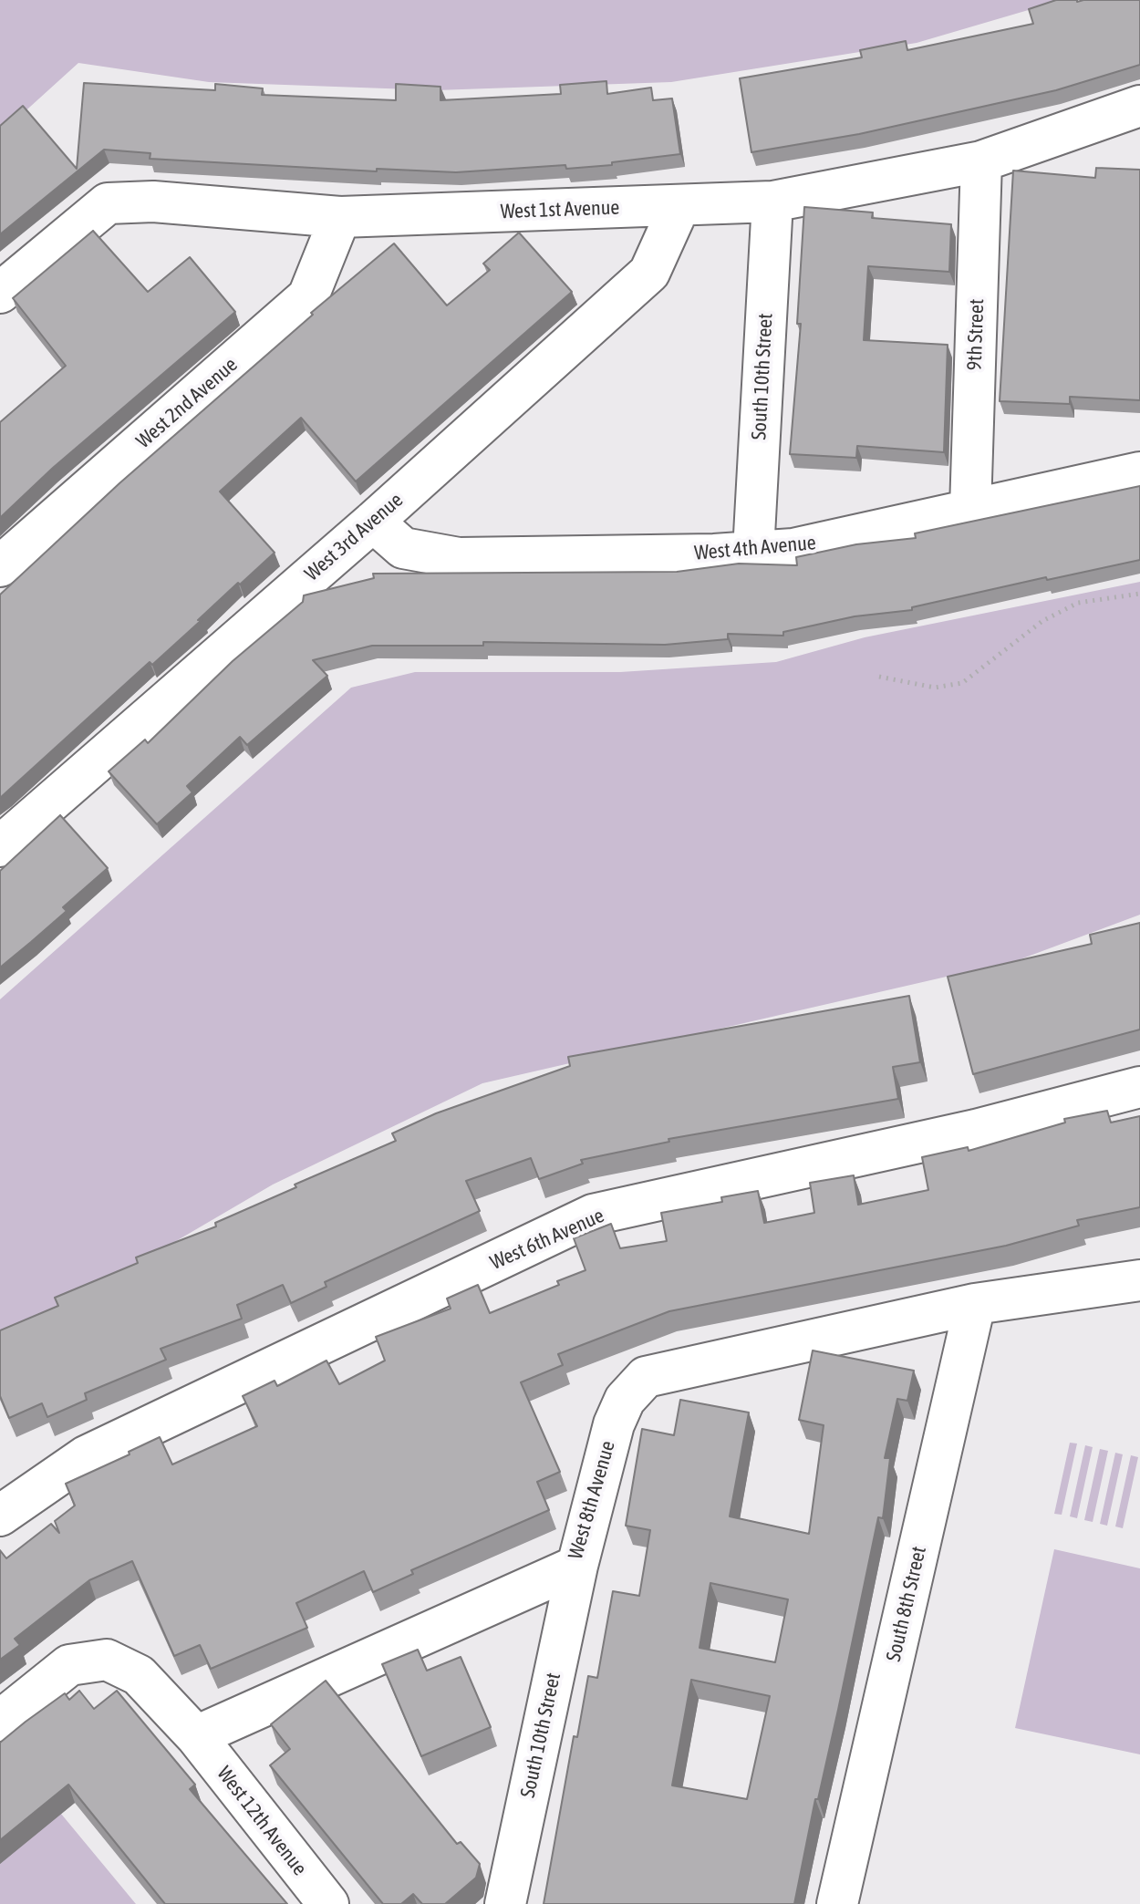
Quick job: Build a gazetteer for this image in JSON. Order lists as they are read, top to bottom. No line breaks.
{"streets":{"street":["West 1st Avenue","9th Street","South 10th Street","West 2nd Avenue","West 3rd Avenue","West 4th Avenue","West 6th Avenue","West 8th Avenue","South 8th Street","West 12th Avenue"]},"crossings":[["West 1st Avenue","9th Street"],["West 1st Avenue","South 10th Street"],["West 1st Avenue","West 2nd Avenue"],["West 1st Avenue","West 3rd Avenue"],["9th Street","West 4th Avenue"],["South 10th Street","West 4th Avenue"],["South 10th Street","West 8th Avenue"],["West 3rd Avenue","West 4th Avenue"],["West 8th Avenue","South 8th Street"],["West 8th Avenue","West 12th Avenue"]]}
